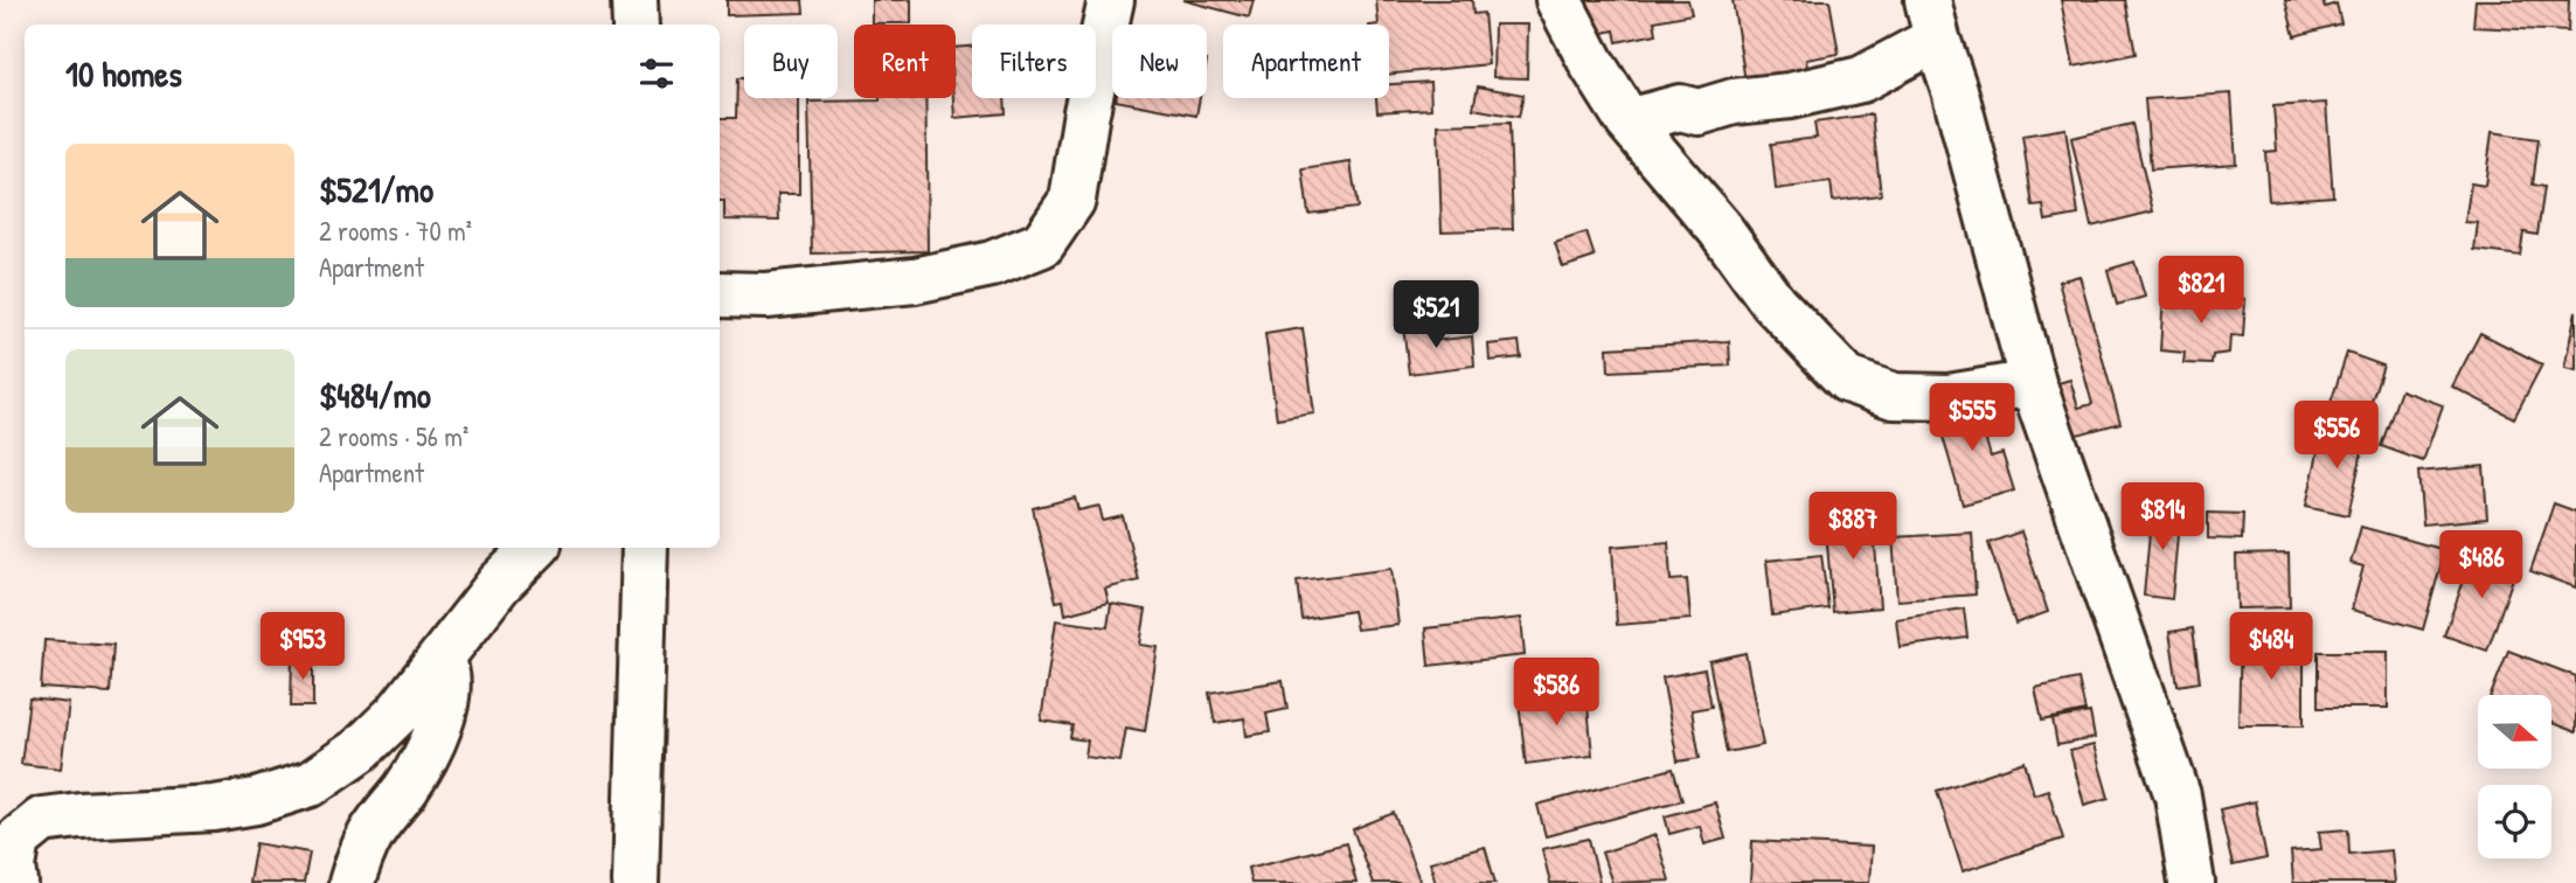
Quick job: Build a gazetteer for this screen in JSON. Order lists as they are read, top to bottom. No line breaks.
{"north":"right","page":{"chip":["Buy","Rent","Filters","New","Apartment"],"heading":"10 homes","list":[{"name":"$521/mo","note":"2 rooms · 70 m² · Apartment"},{"name":"$484/mo","note":"2 rooms · 56 m² · Apartment"}],"price":["$821","$521","$555","$556","$814","$887","$486","$953","$484","$586"]}}
